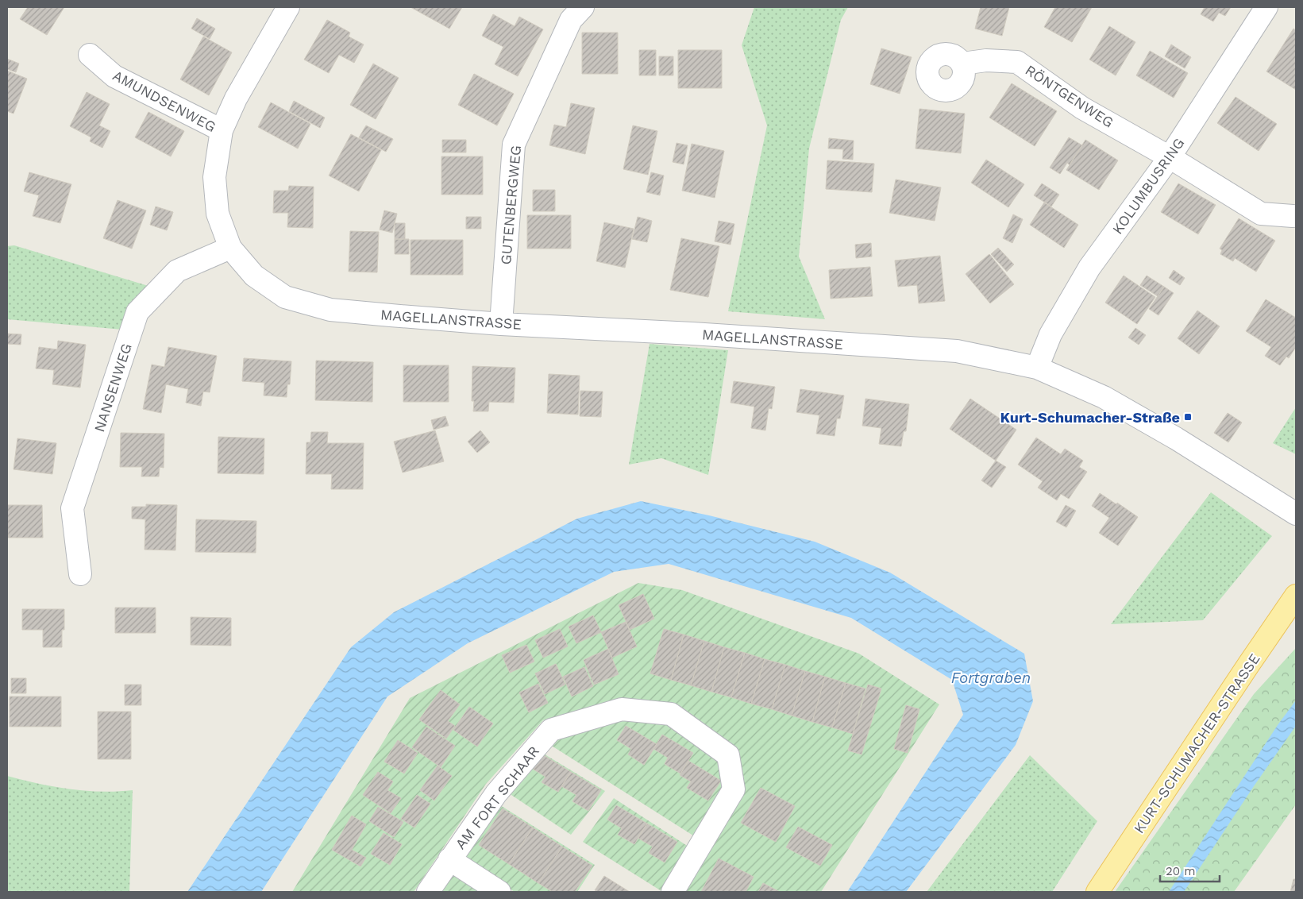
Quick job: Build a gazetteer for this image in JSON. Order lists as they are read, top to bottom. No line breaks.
{"streets":{"main road":["KURT-SCHUMACHER-STRASSE"],"street":["RÖNTGENWEG","AMUNDSENWEG","KOLUMBUSRING","GUTENBERGWEG","MAGELLANSTRASSE","NANSENWEG","AM FORT SCHAAR"]},"crossings":[["RÖNTGENWEG","KOLUMBUSRING"],["KOLUMBUSRING","MAGELLANSTRASSE"],["GUTENBERGWEG","MAGELLANSTRASSE"],["MAGELLANSTRASSE","NANSENWEG"]],"water":["Fortgraben"],"places":{"transit":["Kurt-Schumacher-Straße"]},"scale_bar":"20 m"}
